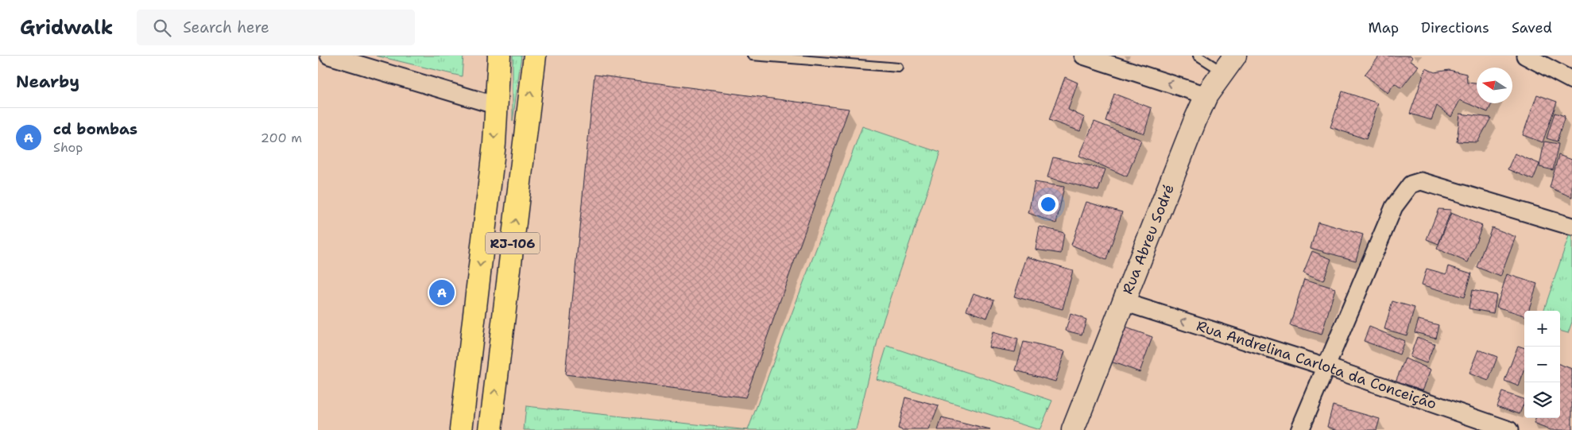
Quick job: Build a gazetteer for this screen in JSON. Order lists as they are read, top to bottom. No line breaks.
{"streets":{"highway":["RJ-106"],"main road":["Rua Abreu Sodré"],"street":["Rua Andrelina Carlota da Conceição"]},"crossings":[["Rua Abreu Sodré","Rua Andrelina Carlota da Conceição"]],"one_way":["Rua Andrelina Carlota da Conceição"],"north":"left","page":{"header":"Gridwalk","search":"Search here","nav":["Map","Directions","Saved"],"heading":"Nearby","list":[{"mark":"A","name":"cd bombas","note":"Shop","value":"200 m"}],"pins":"A","map_buttons":["+","−"]}}
